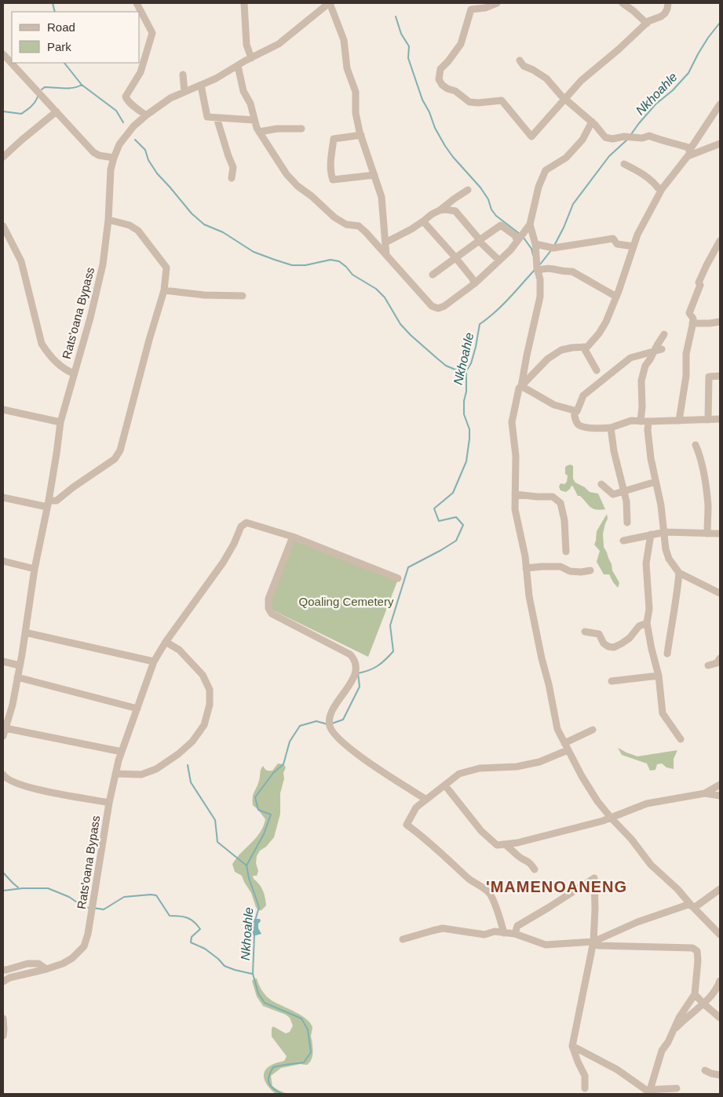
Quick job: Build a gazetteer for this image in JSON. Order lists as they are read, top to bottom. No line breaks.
{"streets":{"street":["Rats'oana Bypass"]},"districts":["'MAMENOANENG"],"water":["Nkhoahle"],"parks":["Qoaling Cemetery"],"legend":["Road","Park"]}
